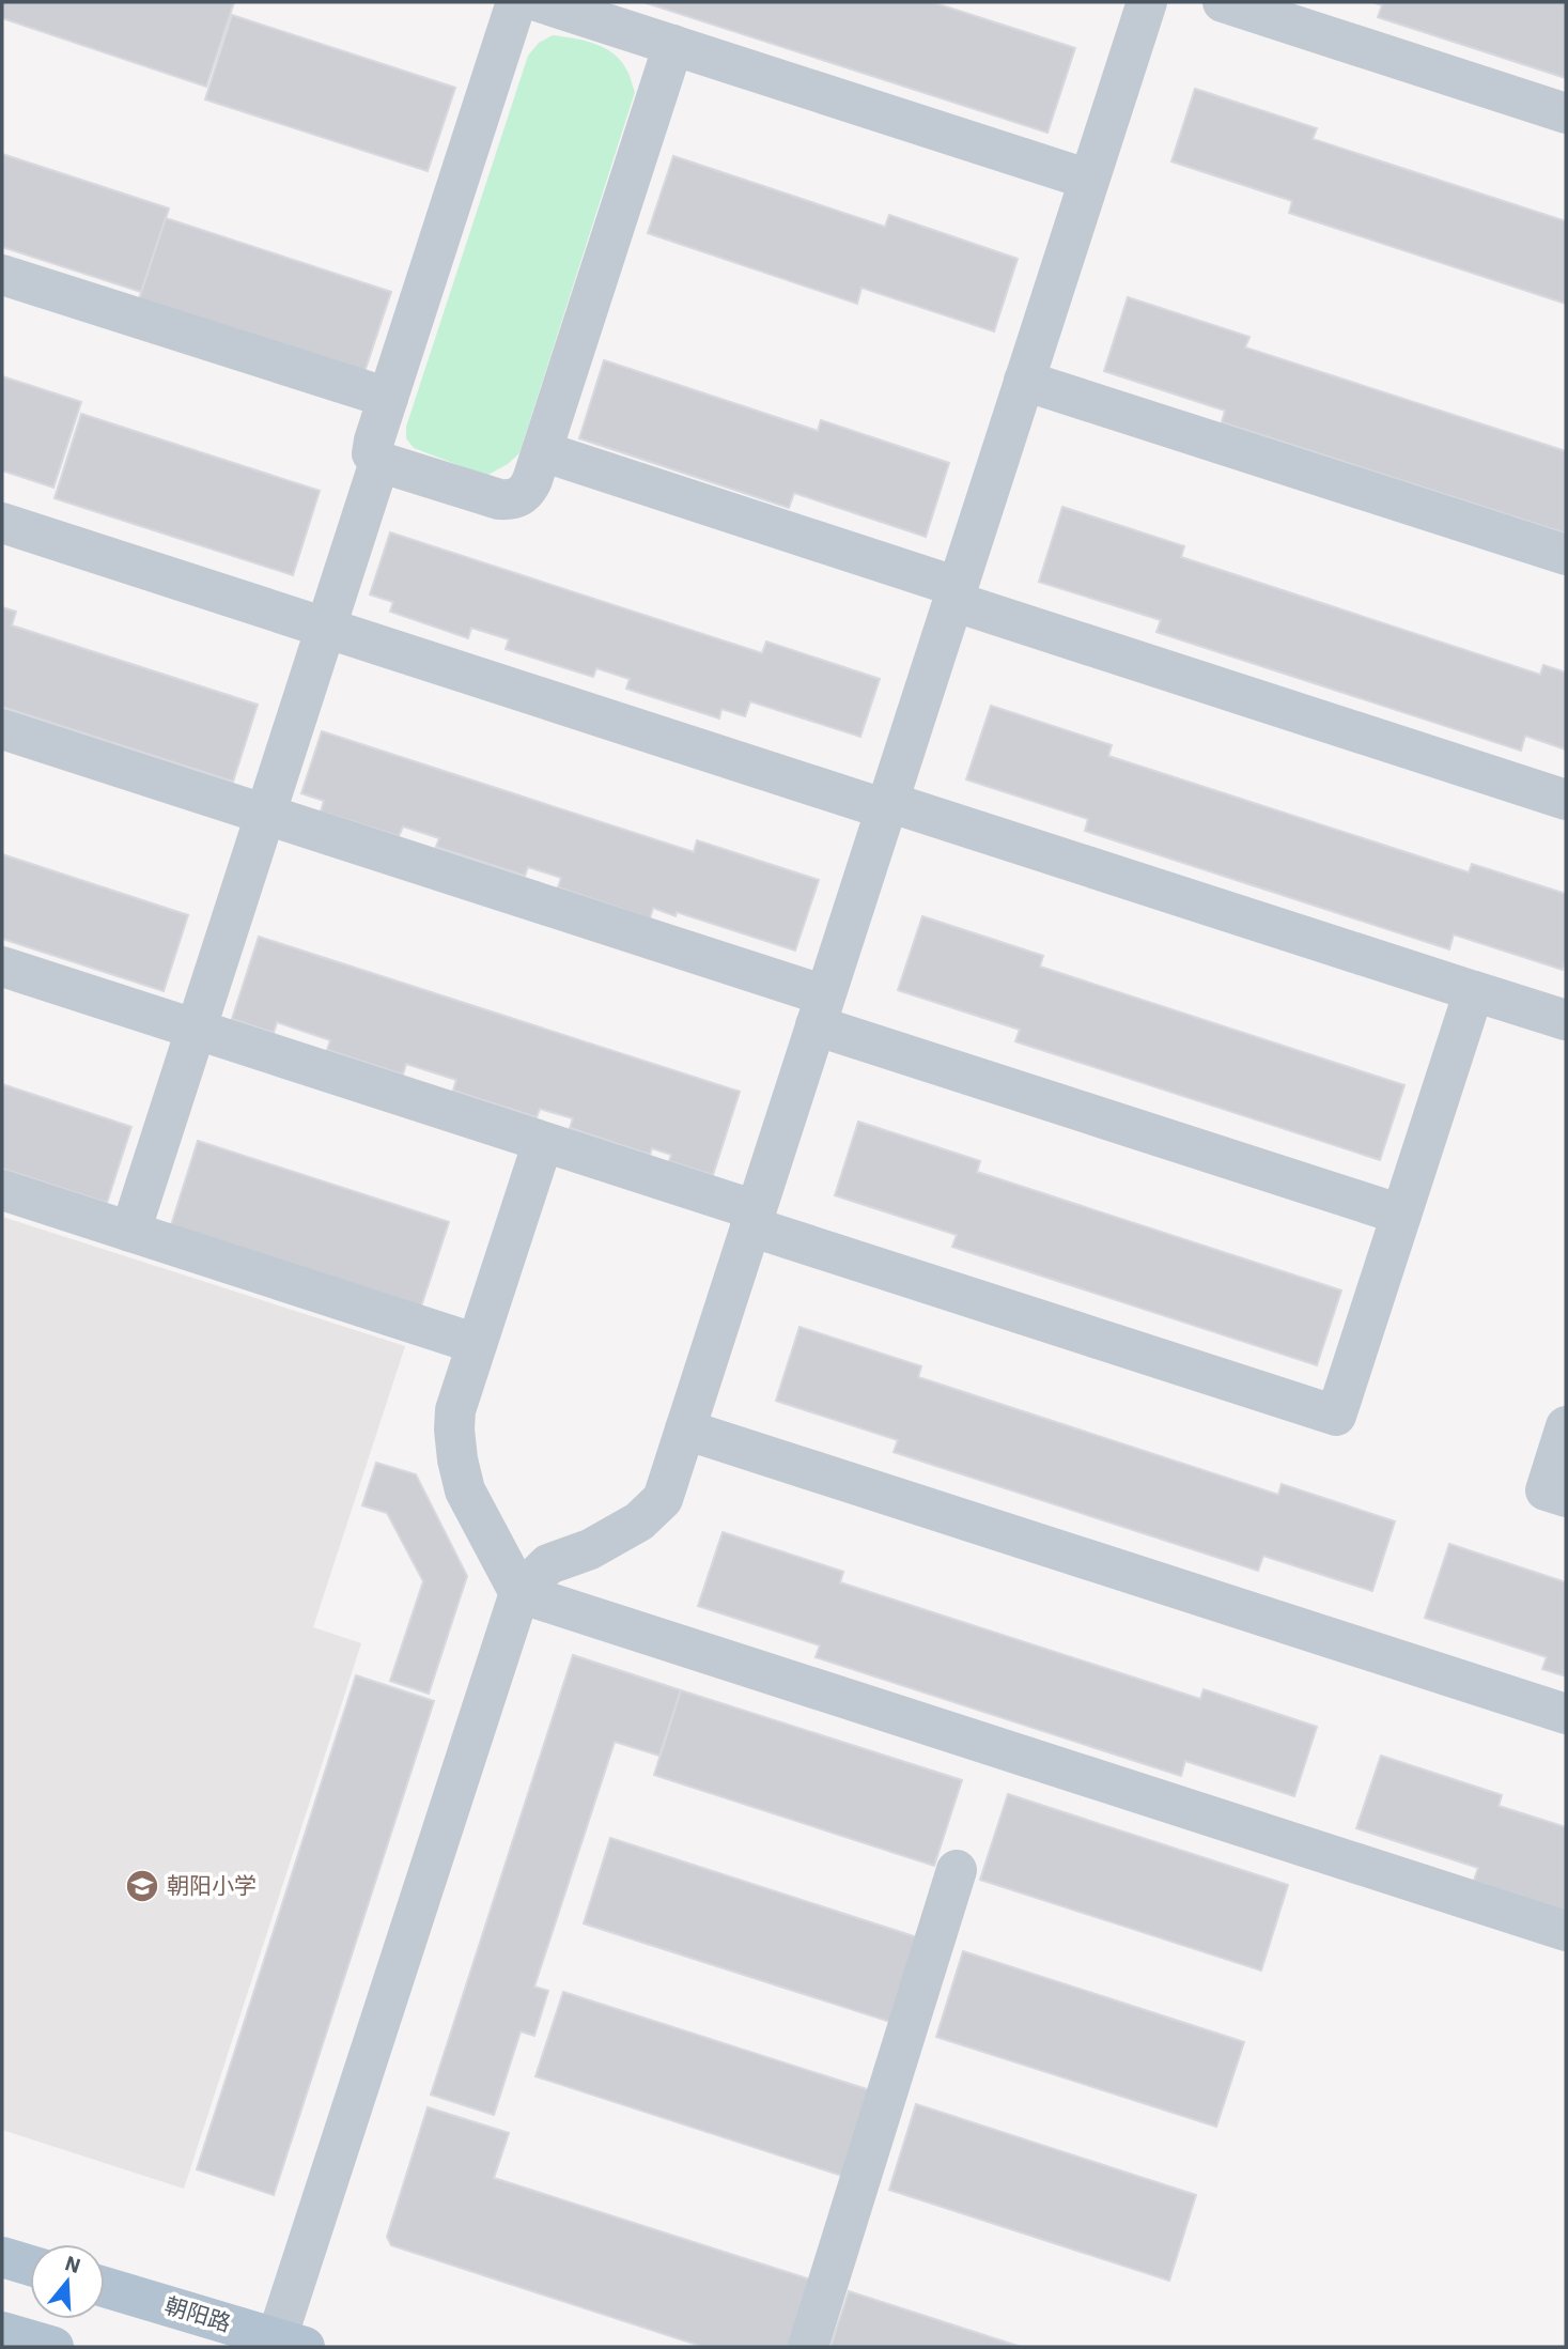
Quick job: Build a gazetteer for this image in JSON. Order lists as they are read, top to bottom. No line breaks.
{"streets":{"main road":["朝阳路"]},"places":{"school or university":["朝阳小学"]},"north":"top"}
